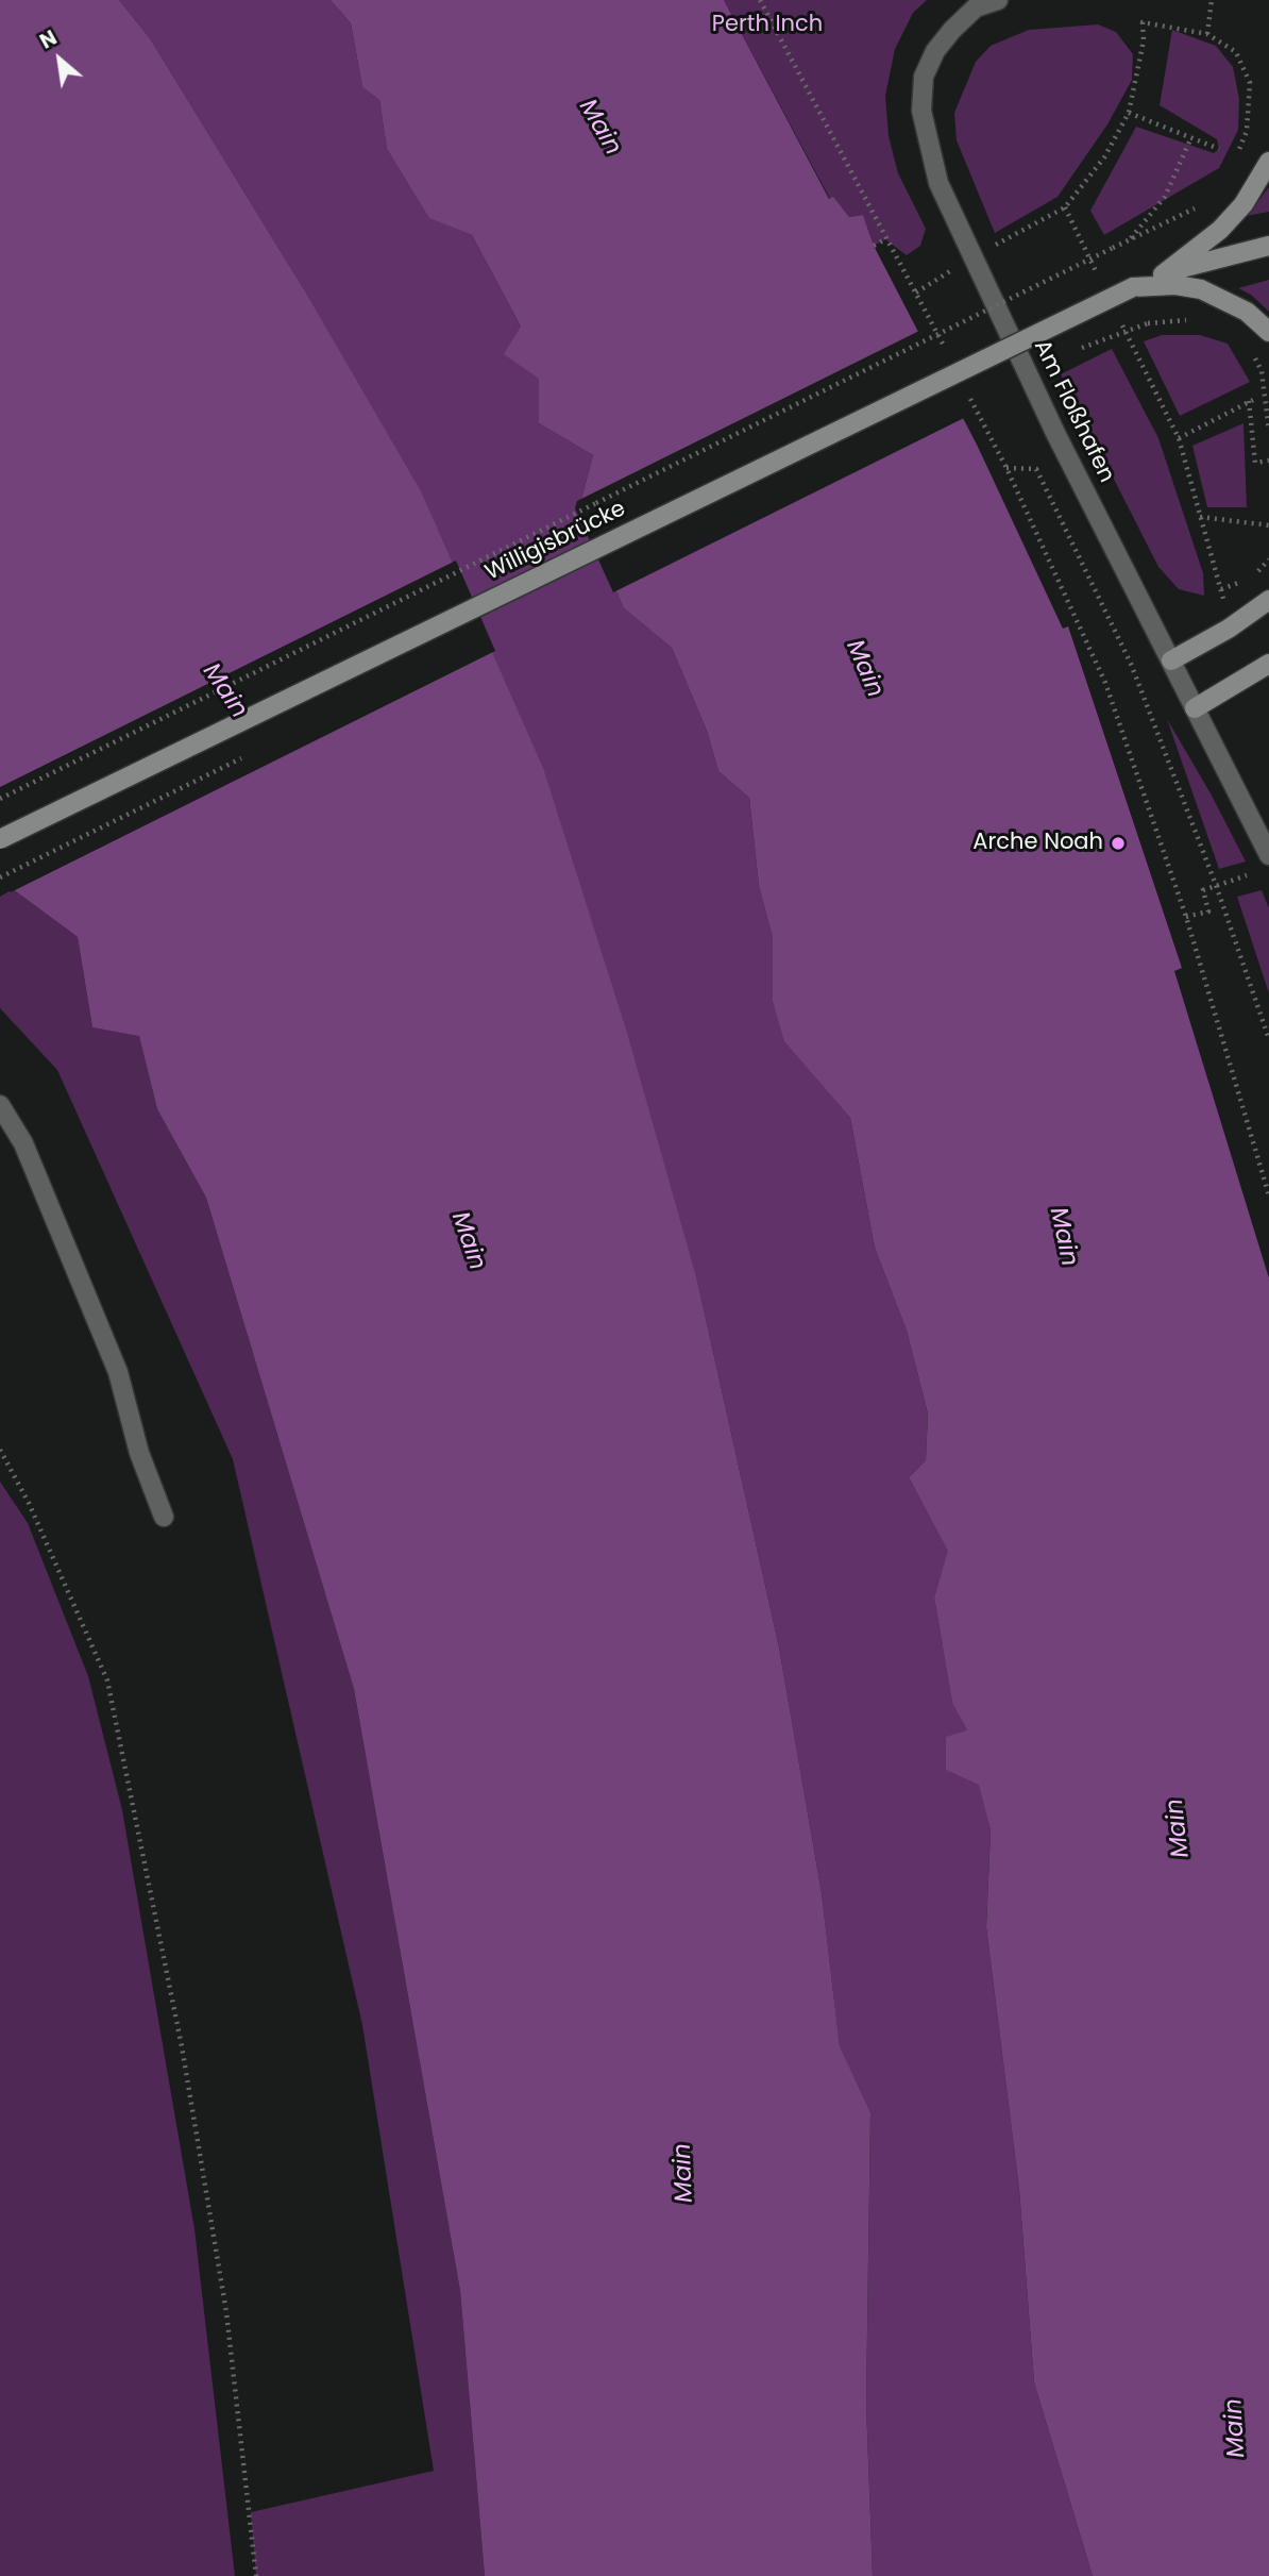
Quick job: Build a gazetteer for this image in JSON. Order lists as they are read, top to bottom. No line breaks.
{"streets":{"main road":["Willigisbrücke"],"street":["Am Floßhafen"]},"water":["Main"],"parks":["Perth Inch"],"places":["Arche Noah"],"north":"top left"}
